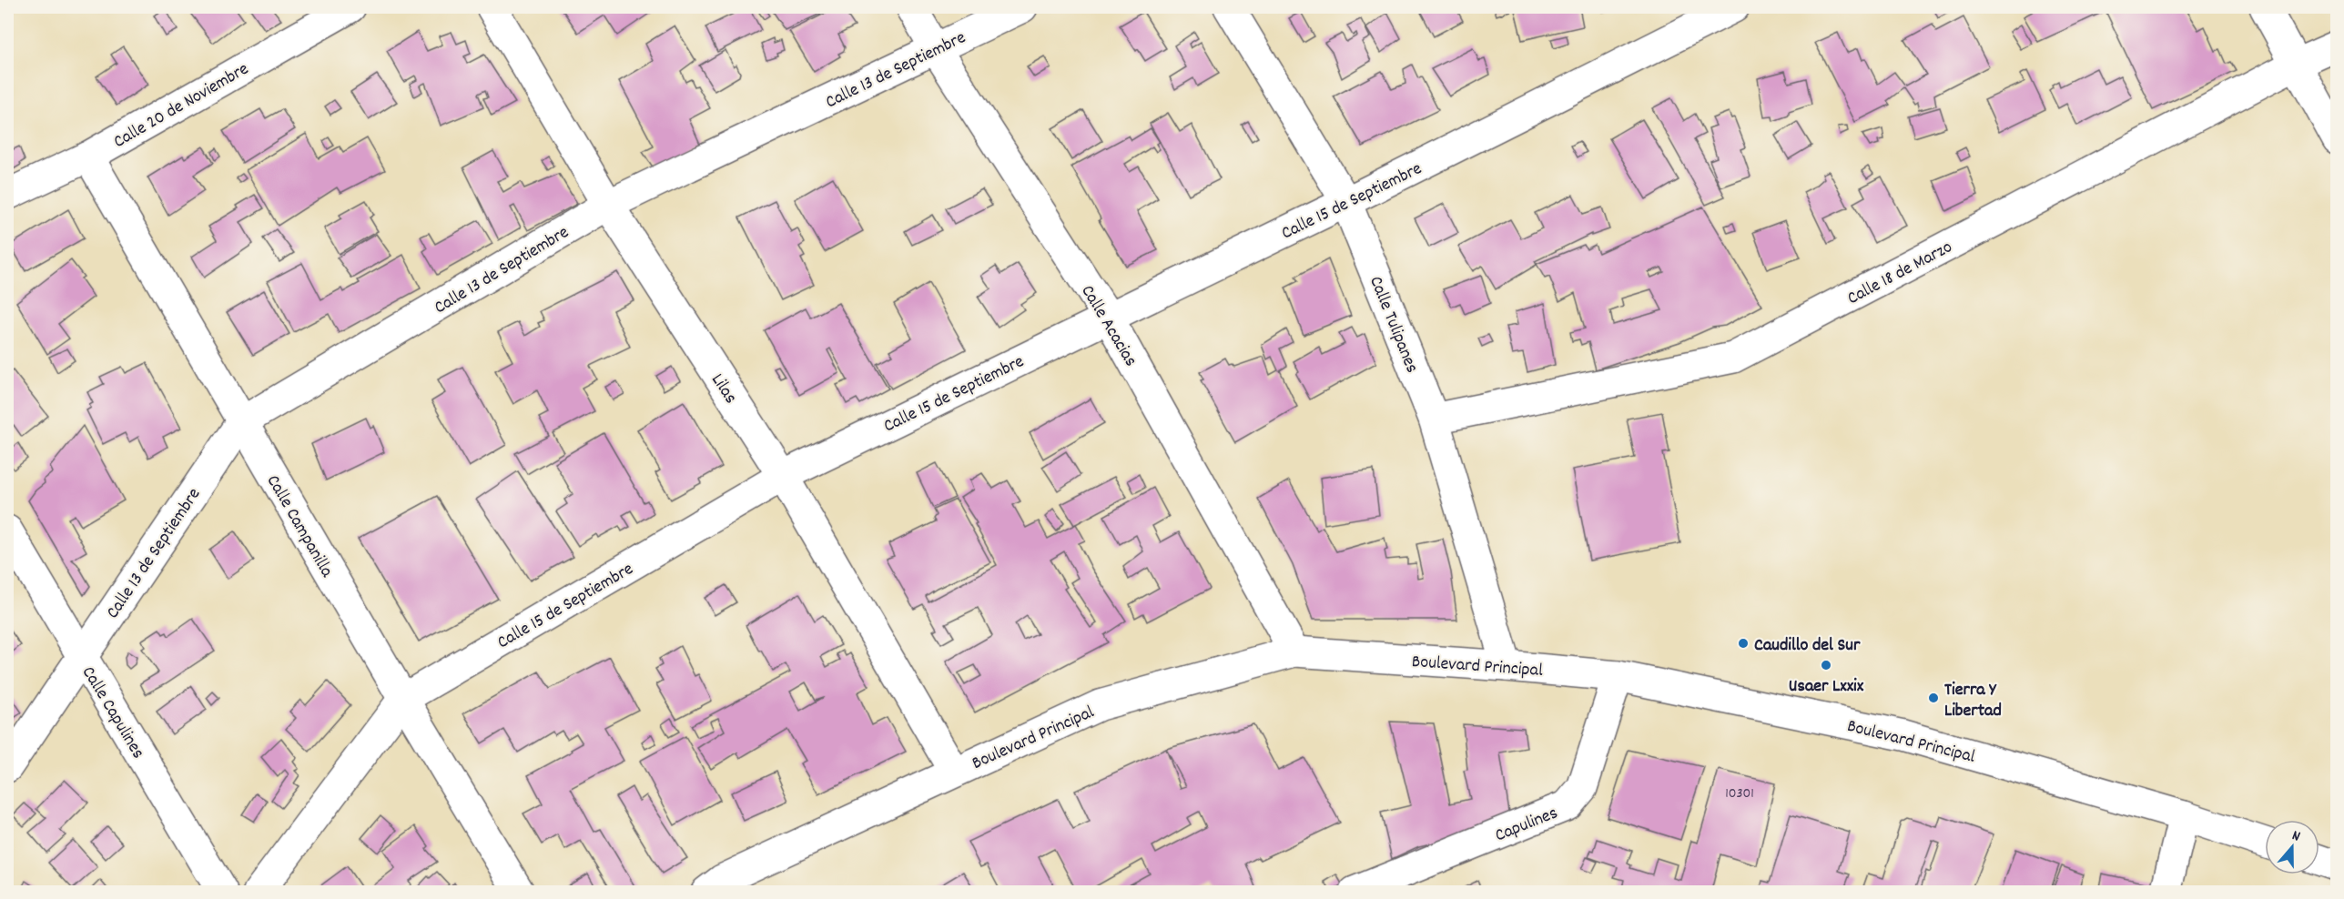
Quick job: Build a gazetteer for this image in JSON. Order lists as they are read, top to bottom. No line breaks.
{"streets":{"street":["Calle 13 de Septiembre","Calle 20 de Noviembre","Calle 15 de Septiembre","Calle 18 de Marzo","Calle Tulipanes","Calle Acacias","Lilas","Calle Campanilla","Boulevard Principal","Calle Capulines","Capulines"]},"crossings":[["Calle 13 de Septiembre","Calle Acacias"],["Calle 13 de Septiembre","Lilas"],["Calle 13 de Septiembre","Calle Campanilla"],["Calle 13 de Septiembre","Calle Capulines"],["Calle 20 de Noviembre","Calle Campanilla"],["Calle 15 de Septiembre","Calle Tulipanes"],["Calle 15 de Septiembre","Calle Acacias"],["Calle 15 de Septiembre","Lilas"],["Calle 15 de Septiembre","Calle Campanilla"],["Calle 18 de Marzo","Calle Tulipanes"],["Calle Tulipanes","Boulevard Principal"],["Calle Acacias","Boulevard Principal"],["Lilas","Boulevard Principal"],["Boulevard Principal","Capulines"]],"places":["Caudillo del Sur","Usaer Lxxix","Tierra Y Libertad"],"house_numbers":["10301"],"north":"top"}
